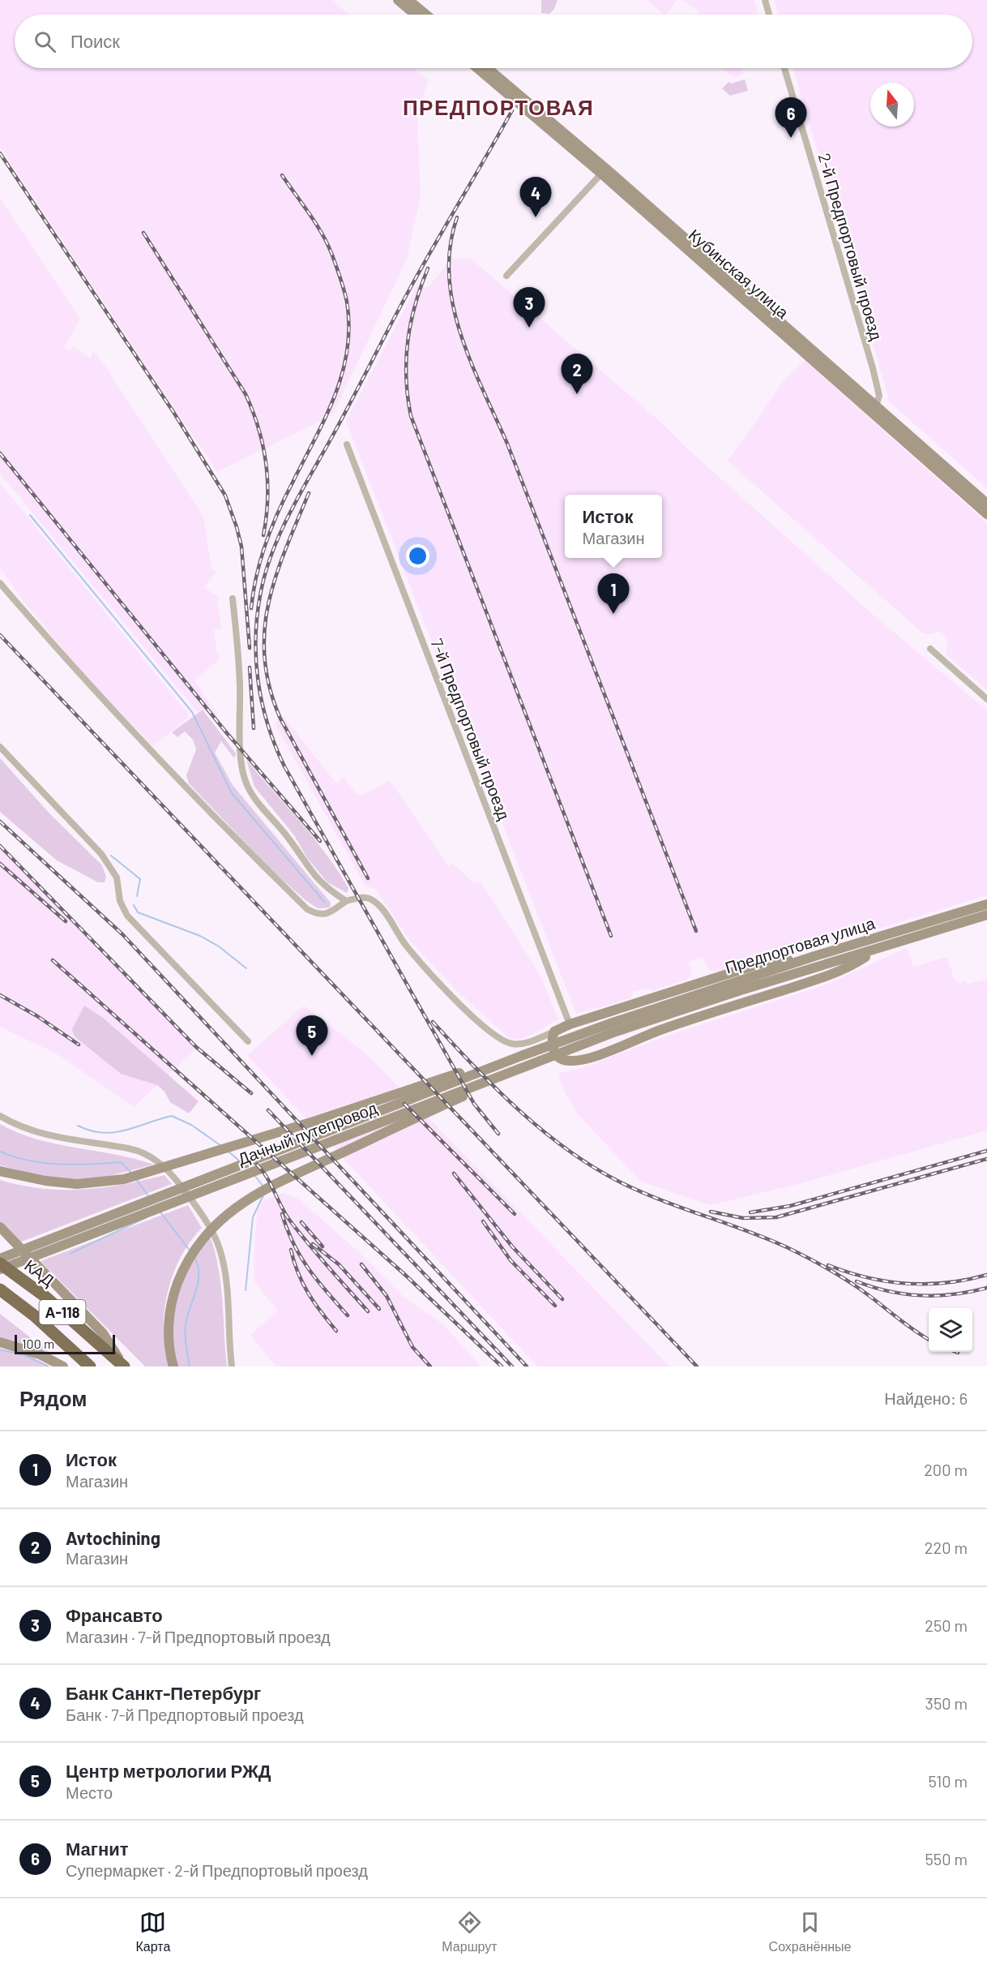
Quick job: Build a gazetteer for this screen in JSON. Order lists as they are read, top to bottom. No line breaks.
{"streets":{"highway":["КАД","А-118"],"main road":["Кубинская улица","Предпортовая улица","Дачный путепровод"],"street":["2-й Предпортовый проезд","7-й Предпортовый проезд"]},"crossings":[["2-й Предпортовый проезд","Кубинская улица"],["Предпортовая улица","Дачный путепровод"]],"districts":["ПРЕДПОРТОВАЯ"],"scale_bar":"100 m","north":"top","page":{"search":"Поиск","pins":["6","4","3","2","1","5"],"popup":["Исток","Магазин"],"scale":"100 m","heading":["Рядом","Найдено: 6"],"list":[{"mark":"1","name":"Исток","note":"Магазин","value":"200 m"},{"mark":"2","name":"Avtochining","note":"Магазин","value":"220 m"},{"mark":"3","name":"Франсавто","note":"Магазин · 7-й Предпортовый проезд","value":"250 m"},{"mark":"4","name":"Банк Санкт-Петербург","note":"Банк · 7-й Предпортовый проезд","value":"350 m"},{"mark":"5","name":"Центр метрологии РЖД","note":"Место","value":"510 m"},{"mark":"6","name":"Магнит","note":"Супермаркет · 2-й Предпортовый проезд","value":"550 m"}],"nav":["Карта","Маршрут","Сохранённые"]}}
